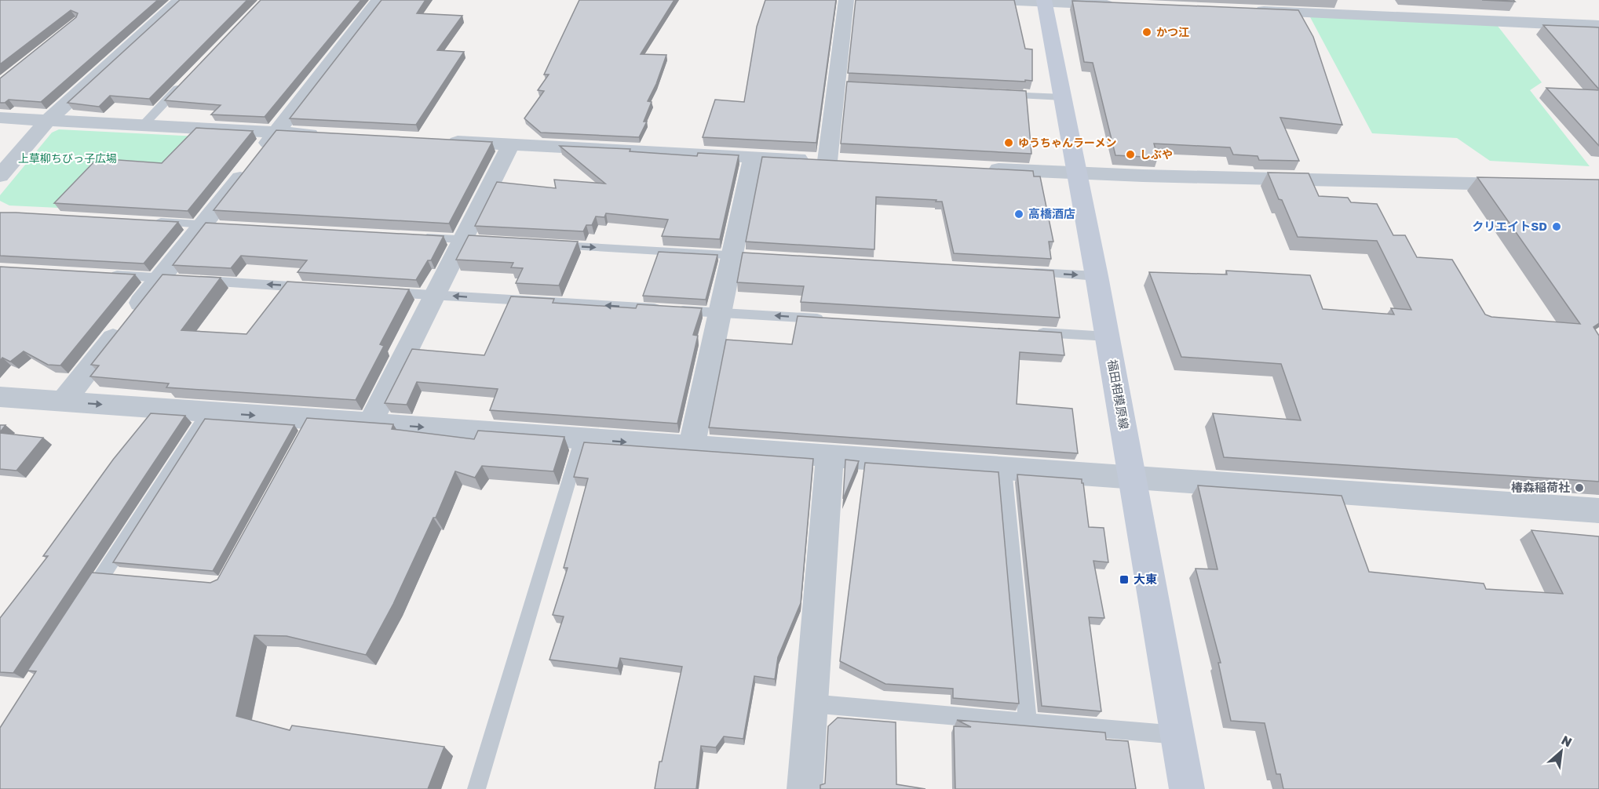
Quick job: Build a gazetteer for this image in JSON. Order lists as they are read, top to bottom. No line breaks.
{"streets":{"street":["福田相模原線"]},"parks":["上草柳ちびっ子広場"],"places":{"other":["かつ江","ゆうちゃんラーメン","しぶや","高橋酒店","クリエイトSD","椿森稲荷社"],"transit":["大東"]},"north":"top right"}
